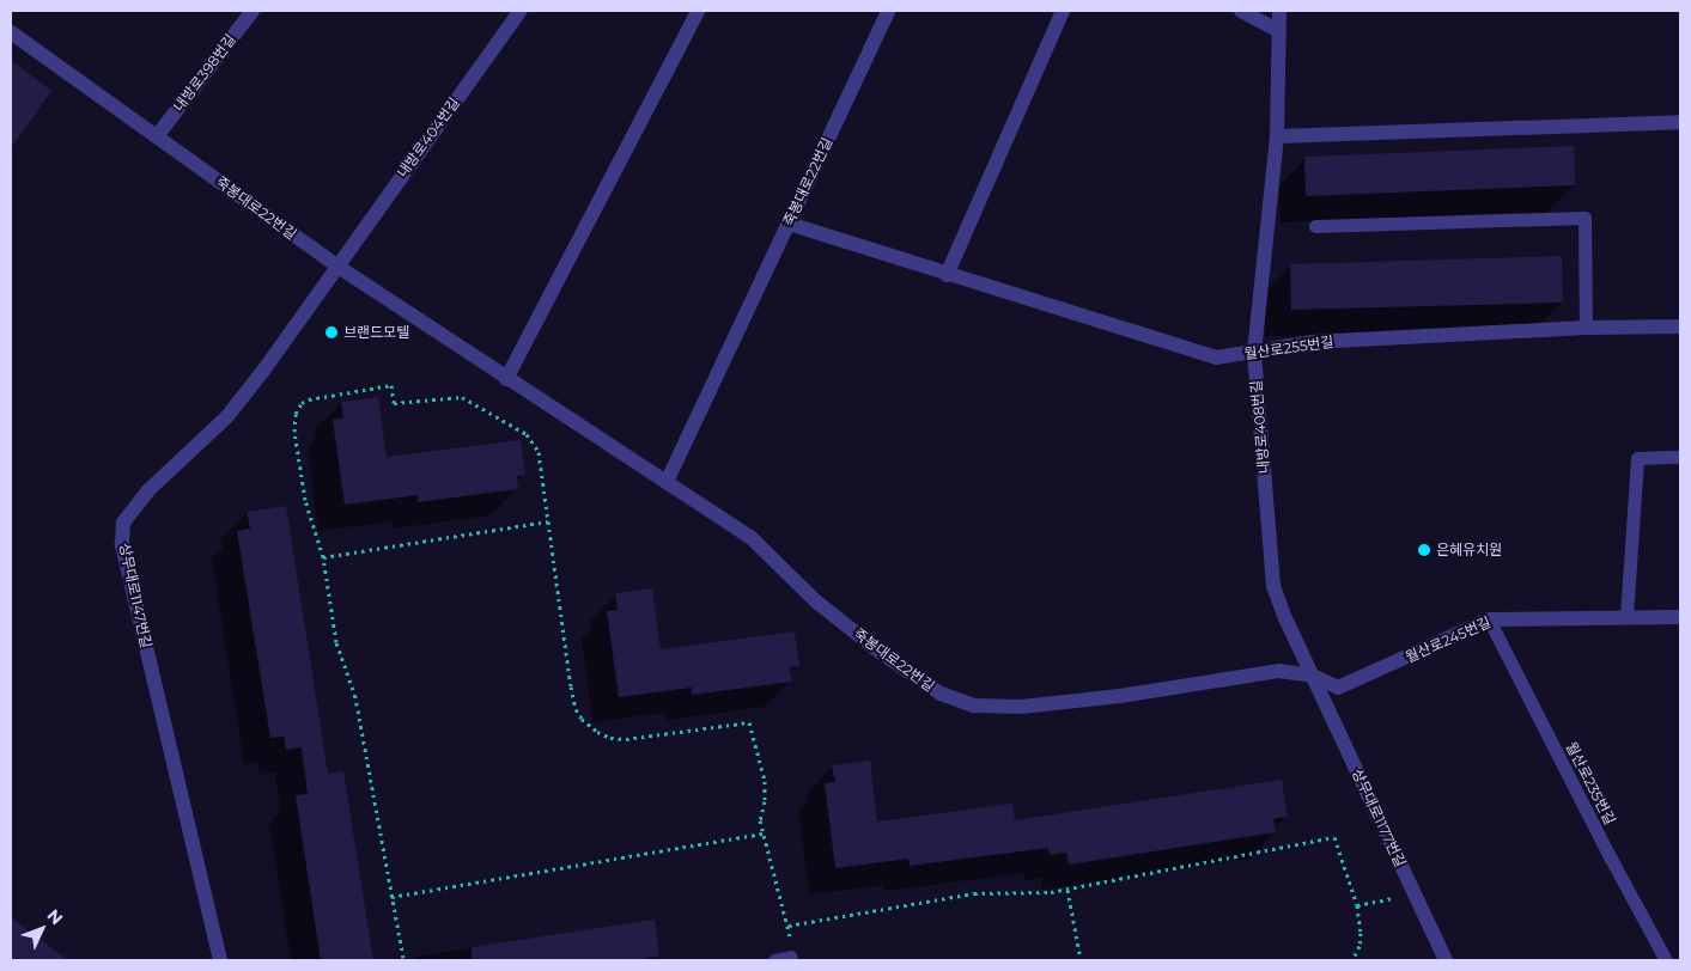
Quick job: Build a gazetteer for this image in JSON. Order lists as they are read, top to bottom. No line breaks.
{"streets":{"street":["내방로398번길","내방로404번길","죽봉대로22번길","월산로255번길","내방로408번길","상무대로1147번길","월산로245번길","상무대로1177번길"],"lane":["월산로235번길"]},"crossings":[["내방로398번길","죽봉대로22번길"],["내방로404번길","죽봉대로22번길"],["내방로404번길","상무대로1147번길"],["죽봉대로22번길","월산로255번길"],["죽봉대로22번길","내방로408번길"],["죽봉대로22번길","상무대로1147번길"],["죽봉대로22번길","월산로245번길"],["죽봉대로22번길","상무대로1177번길"],["월산로255번길","내방로408번길"],["내방로408번길","월산로245번길"],["내방로408번길","상무대로1177번길"],["월산로245번길","월산로235번길"],["월산로245번길","상무대로1177번길"]],"places":["브랜드모텔","은혜유치원"],"north":"top right"}
